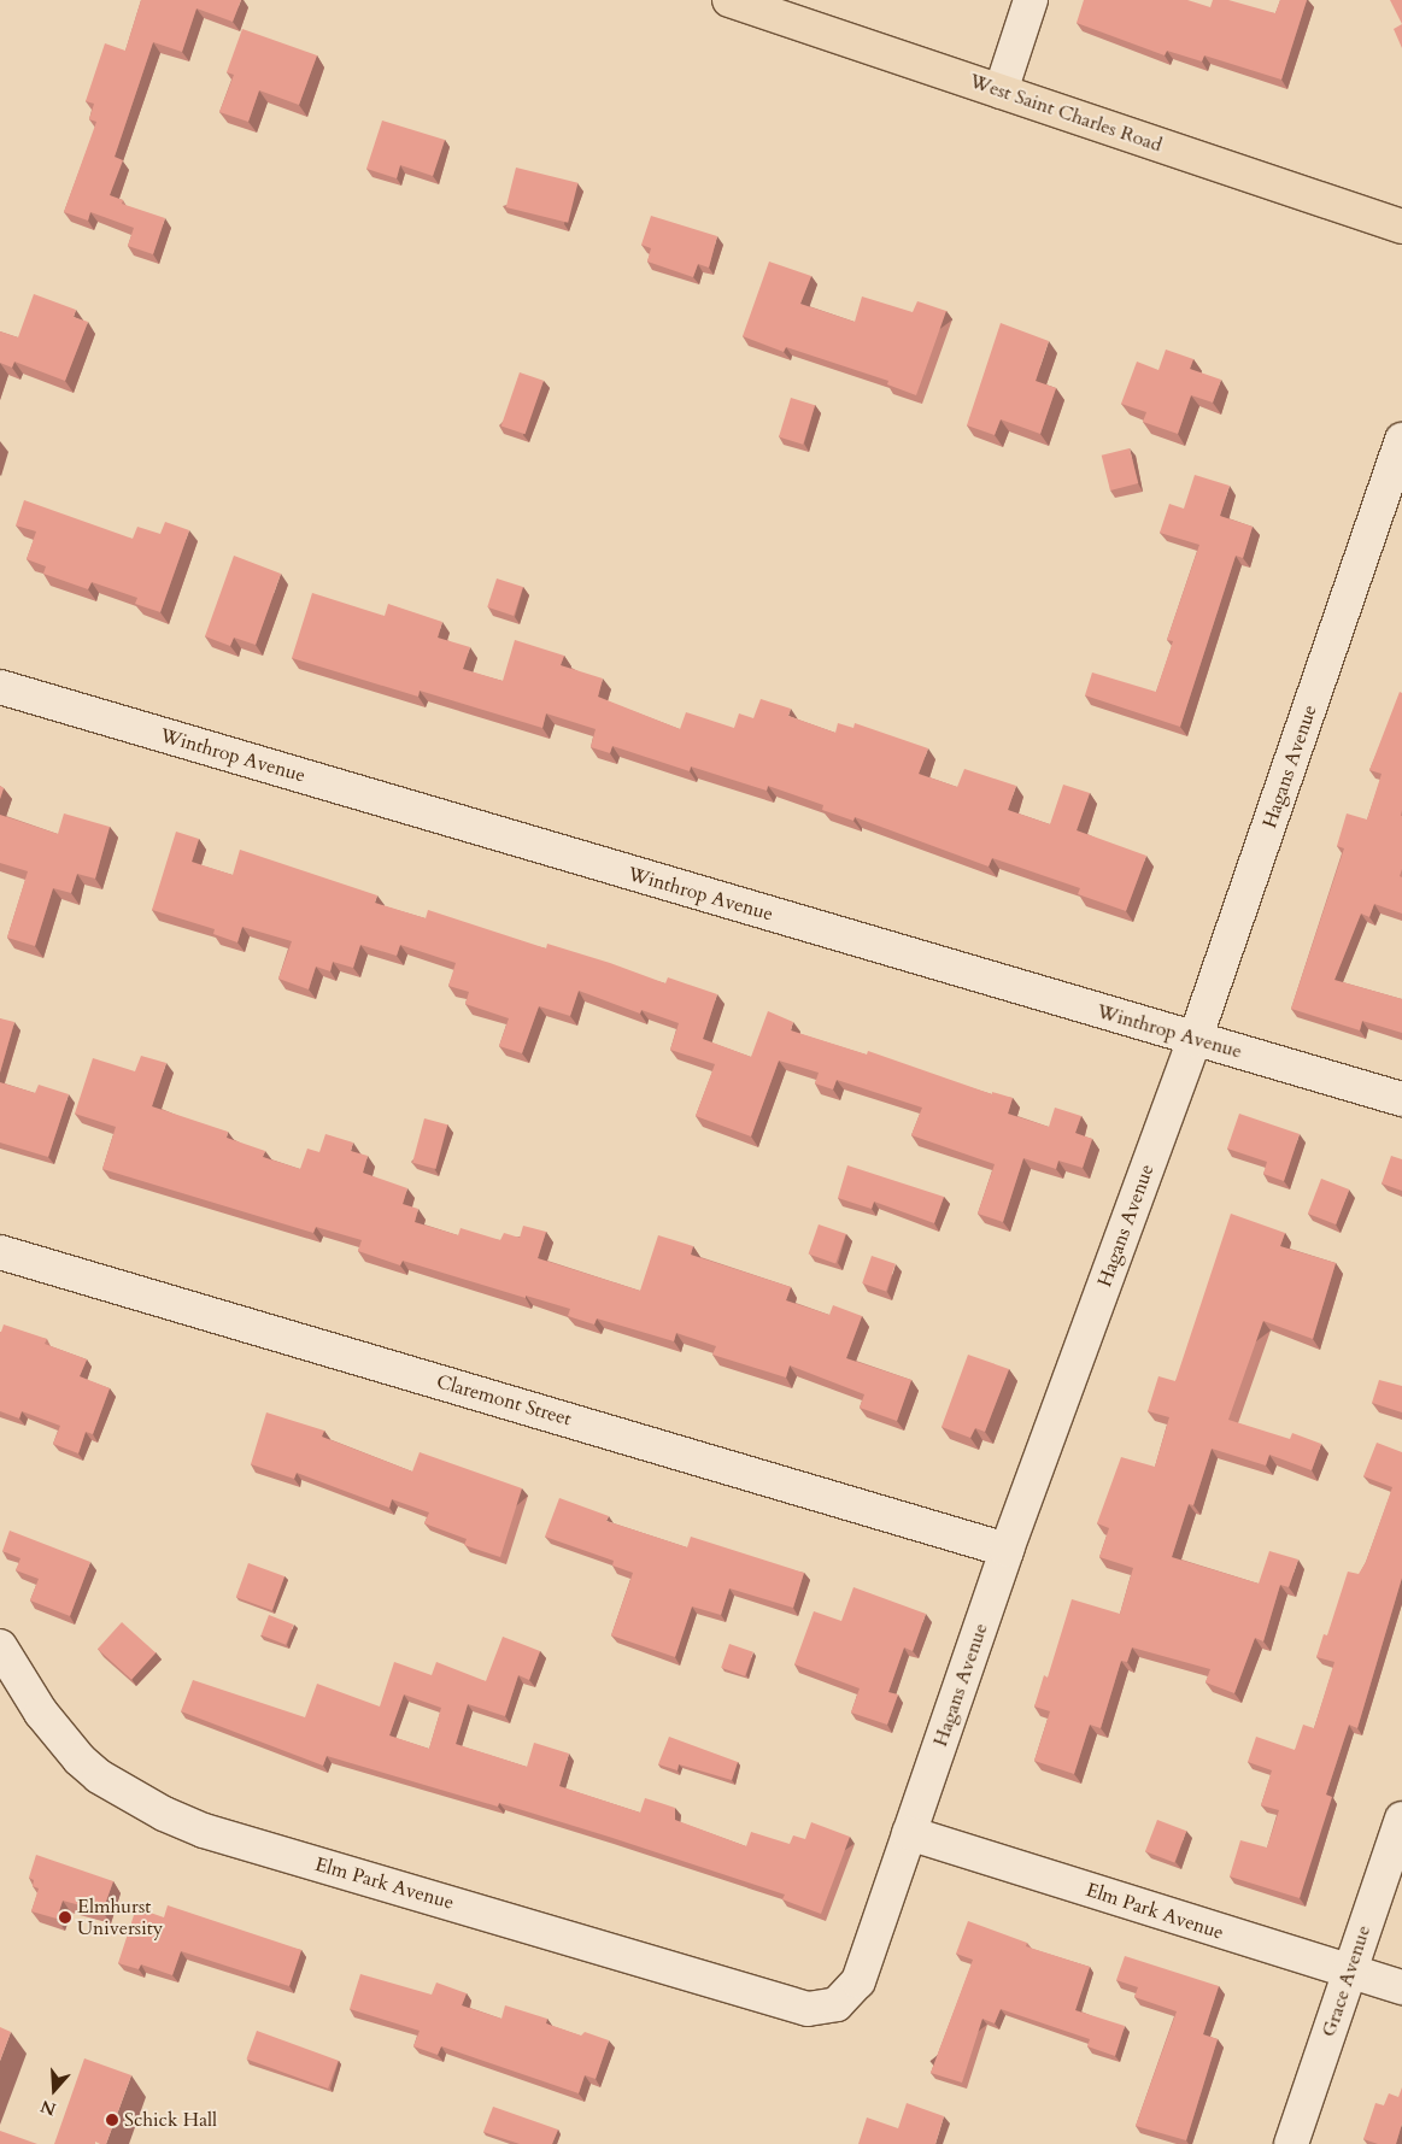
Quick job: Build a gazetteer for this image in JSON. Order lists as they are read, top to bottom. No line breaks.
{"streets":{"main road":["West Saint Charles Road"],"street":["Winthrop Avenue","Hagans Avenue","Claremont Street","Elm Park Avenue","Grace Avenue"]},"crossings":[["Winthrop Avenue","Hagans Avenue"],["Hagans Avenue","Claremont Street"],["Hagans Avenue","Elm Park Avenue"],["Elm Park Avenue","Grace Avenue"]],"places":["Elmhurst University","Schick Hall"],"north":"bottom"}
